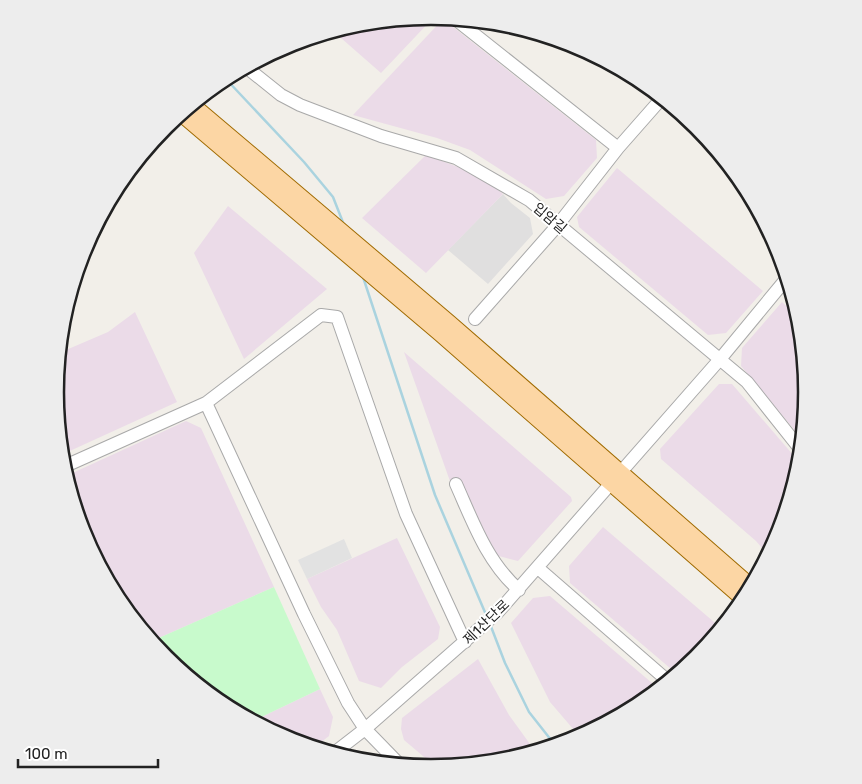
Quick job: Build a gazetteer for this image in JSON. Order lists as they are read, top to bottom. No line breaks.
{"streets":{"street":["입암길","제1산단로"]},"crossings":[["입암길","제1산단로"]],"scale_bar":"100 m"}
